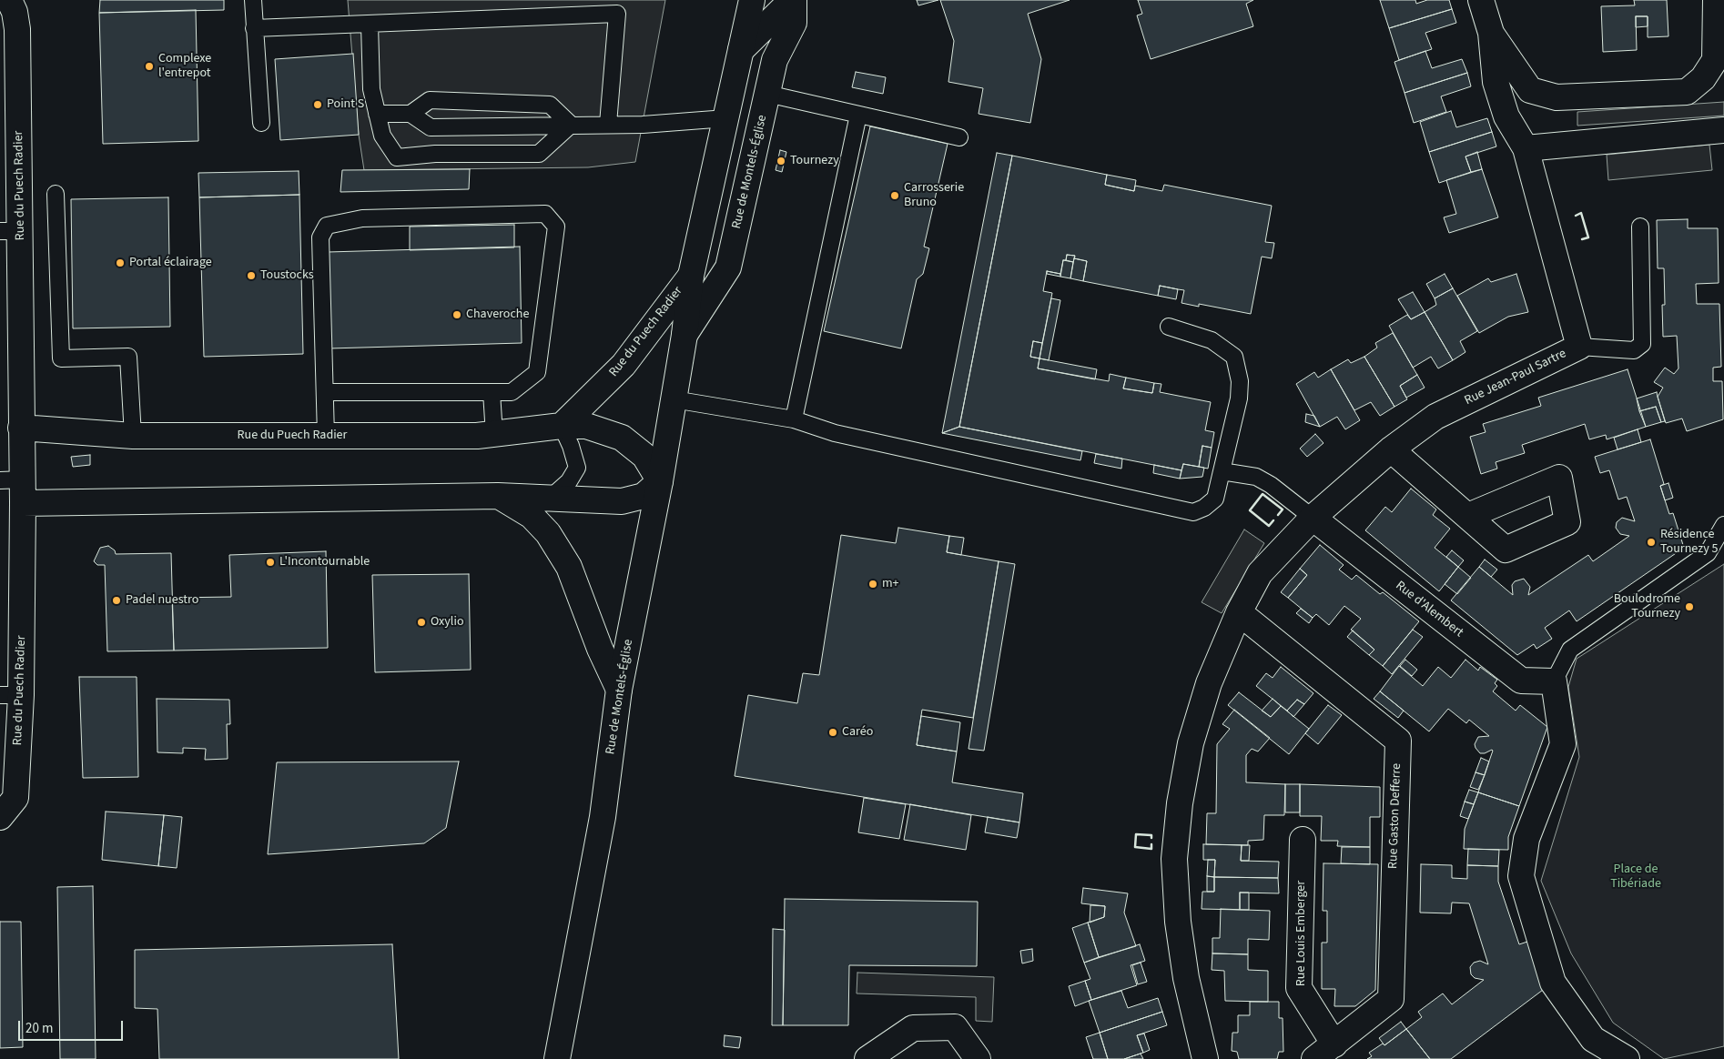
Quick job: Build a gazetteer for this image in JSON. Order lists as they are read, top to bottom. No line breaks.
{"streets":{"street":["Rue de Montels-Église","Rue du Puech Radier","Rue Jean-Paul Sartre","Rue d'Alembert","Rue Gaston Defferre","Rue Louis Emberger"]},"crossings":[["Rue de Montels-Église","Rue du Puech Radier"],["Rue Jean-Paul Sartre","Rue d'Alembert"],["Rue Jean-Paul Sartre","Rue Gaston Defferre"],["Rue Gaston Defferre","Rue Louis Emberger"]],"parks":["Place de Tibériade"],"places":["Complexe l'entrepot","Point S","Tournezy","Carrosserie Bruno","Portal éclairage","Toustocks","Chaveroche","Résidence Tournezy 5","L'Incontournable","m+","Padel nuestro","Boulodrome Tournezy","Oxylio","Caréo"],"scale_bar":"20 m"}
